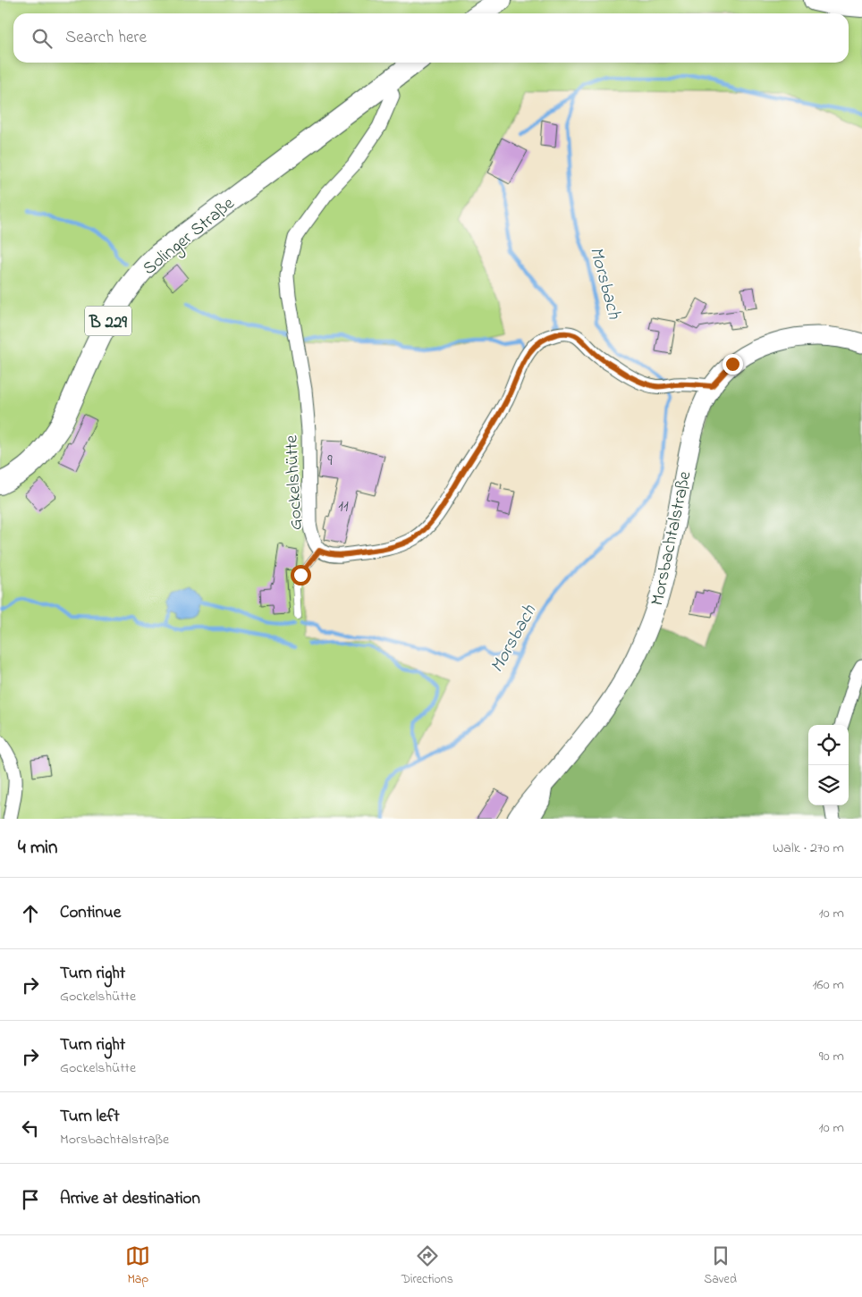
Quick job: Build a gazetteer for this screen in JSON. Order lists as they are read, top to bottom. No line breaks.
{"streets":{"main road":["Solinger Straße","B 229","Morsbachtalstraße"],"street":["Gockelshütte"]},"crossings":[["Solinger Straße","Gockelshütte"],["Gockelshütte","Morsbachtalstraße"]],"water":["Morsbach"],"house_numbers":["9","11"],"page":{"search":"Search here","heading":["4 min","Walk · 270 m"],"list":[["Continue","10 m"],["Turn right","Gockelshütte","160 m"],["Turn right","Gockelshütte","90 m"],["Turn left","Morsbachtalstraße","10 m"],"Arrive at destination"],"nav":["Map","Directions","Saved"]}}
